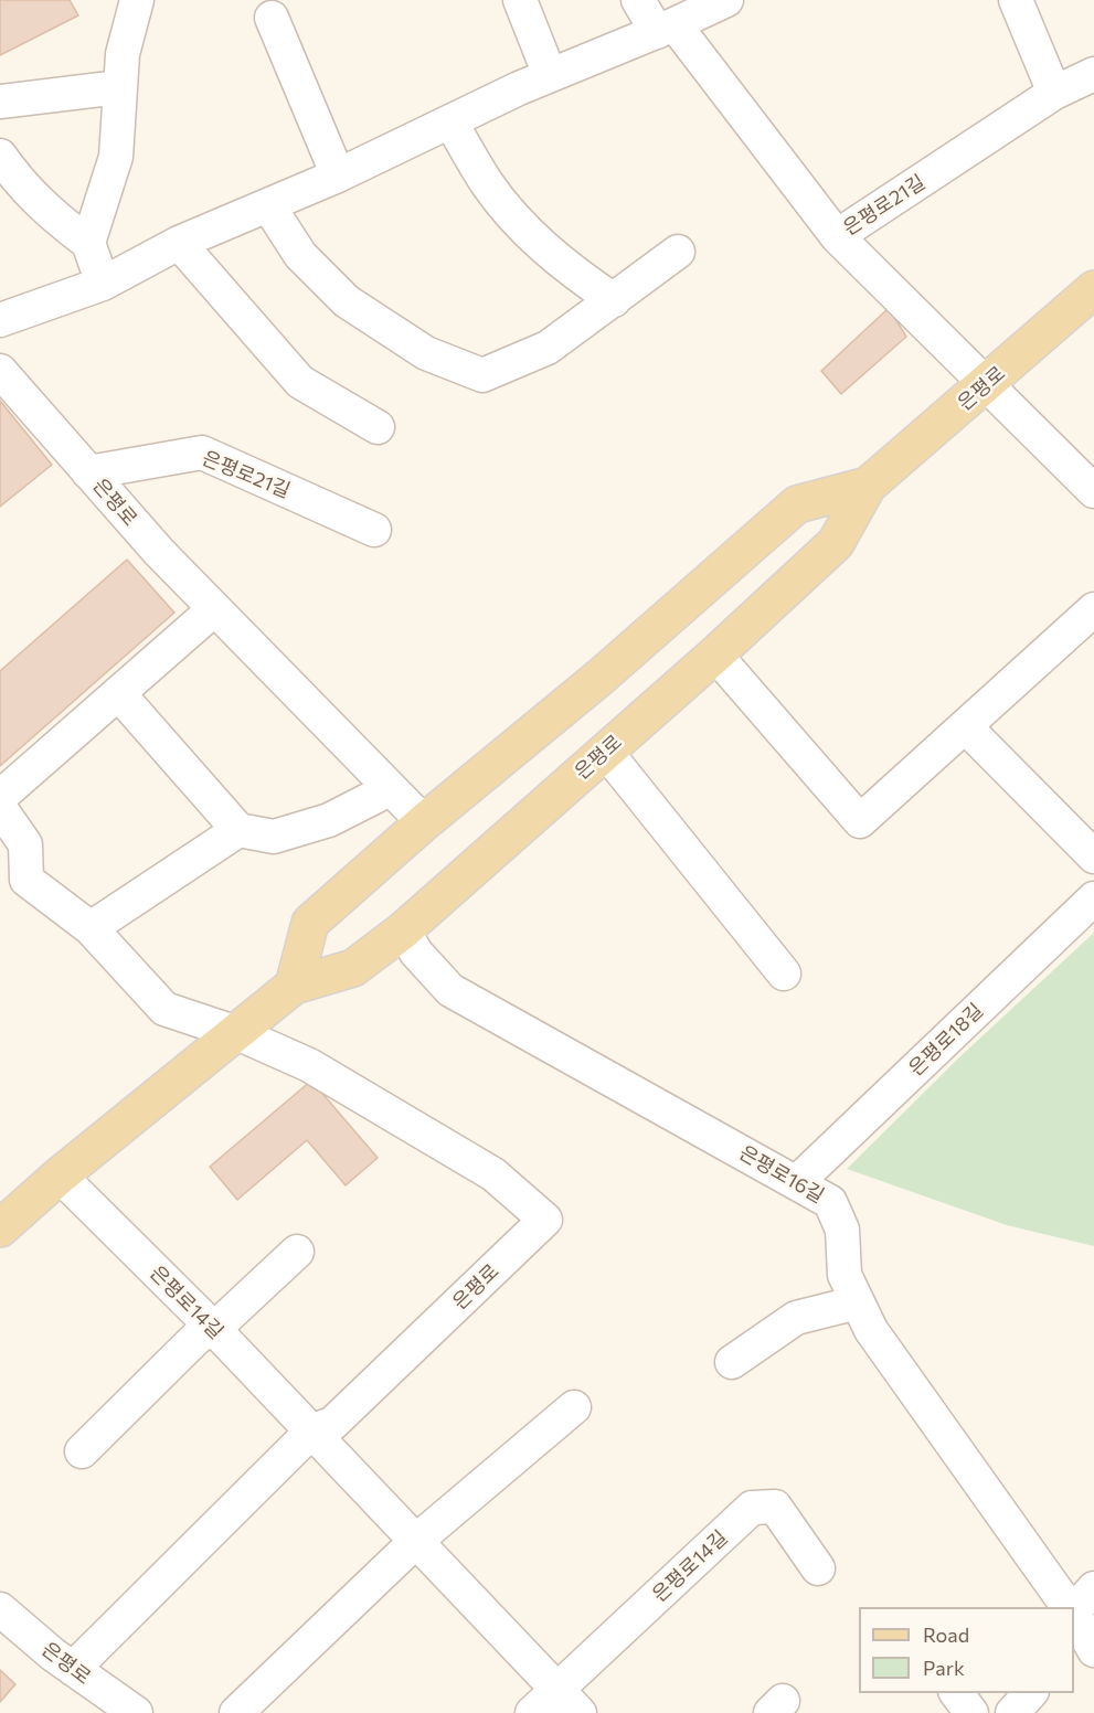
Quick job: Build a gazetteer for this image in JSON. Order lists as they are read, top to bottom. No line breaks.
{"streets":{"main road":["은평로"],"street":["은평로21길","은평로18길","은평로16길","은평로14길"]},"crossings":[["은평로21길","은평로"],["은평로","은평로16길"],["은평로","은평로14길"],["은평로18길","은평로16길"]],"legend":["Road","Park"]}
